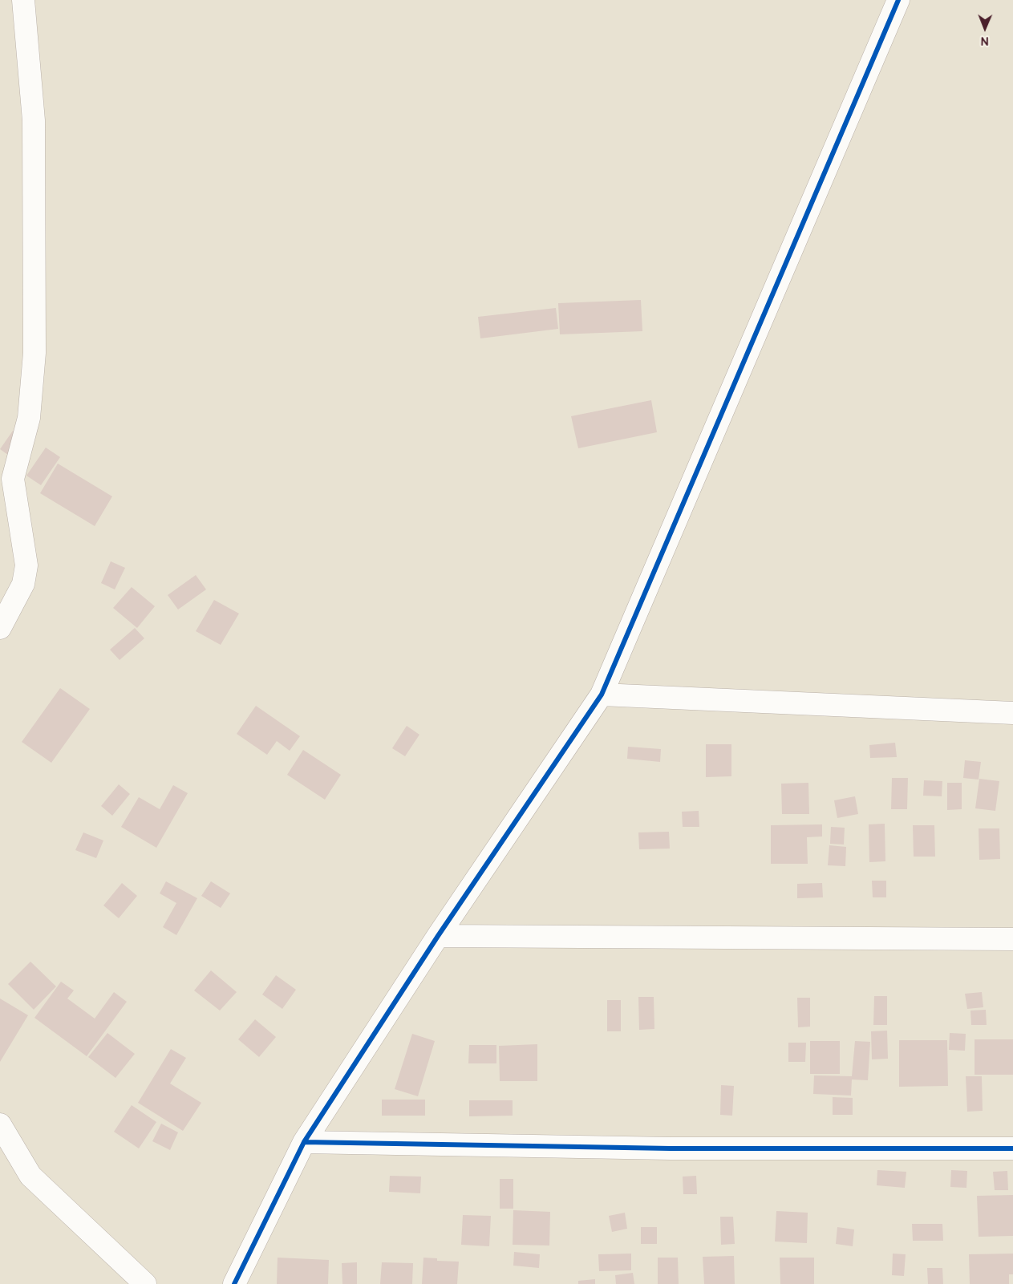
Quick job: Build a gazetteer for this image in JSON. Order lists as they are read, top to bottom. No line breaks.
{"north":"bottom"}
